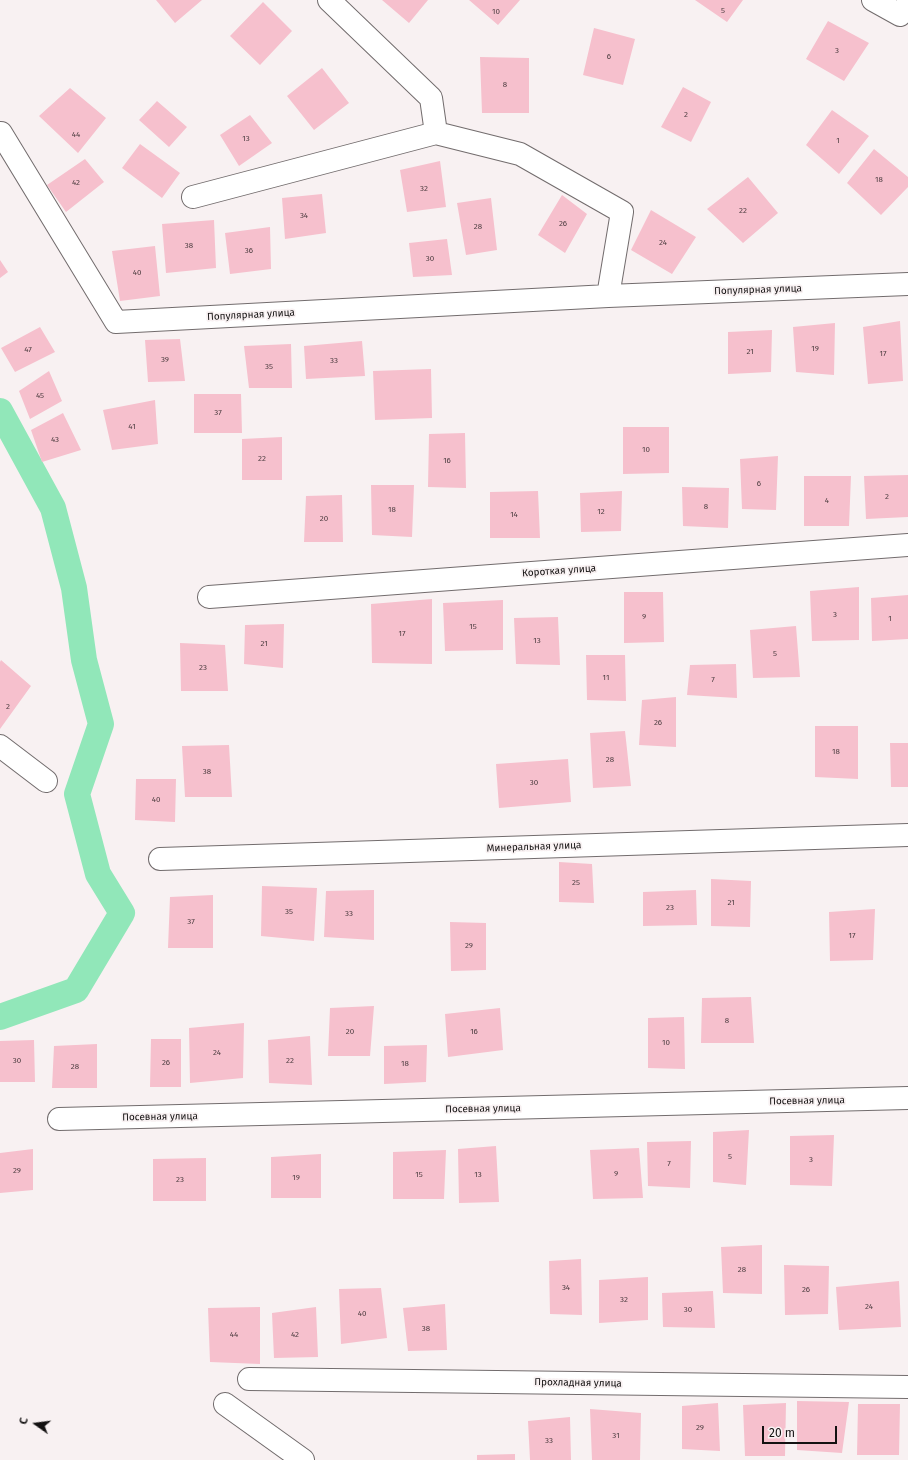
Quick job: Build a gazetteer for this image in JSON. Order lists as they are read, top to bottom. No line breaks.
{"streets":{"street":["Популярная улица","Короткая улица","Минеральная улица","Посевная улица","Прохладная улица"]},"house_numbers":["5","10","3","6","8","2","44","13","1","18","42","32","22","34","26","28","24","38","36","30","40","19","47","21","17","39","33","35","45","37","41","43","10","22","16","6","2","4","8","18","12","14","20","3","9","1","15","17","13","21","5","23","11","7","2","26","18","28","38","30","40","25","21","23","35","33","37","17","29","8","20","16","10","24","30","22","26","18","28","5","3","7","29","9","15","13","19","23","28","34","26","32","24","30","40","38","44","42","29","31","33"],"scale_bar":"20 m","north":"left"}
